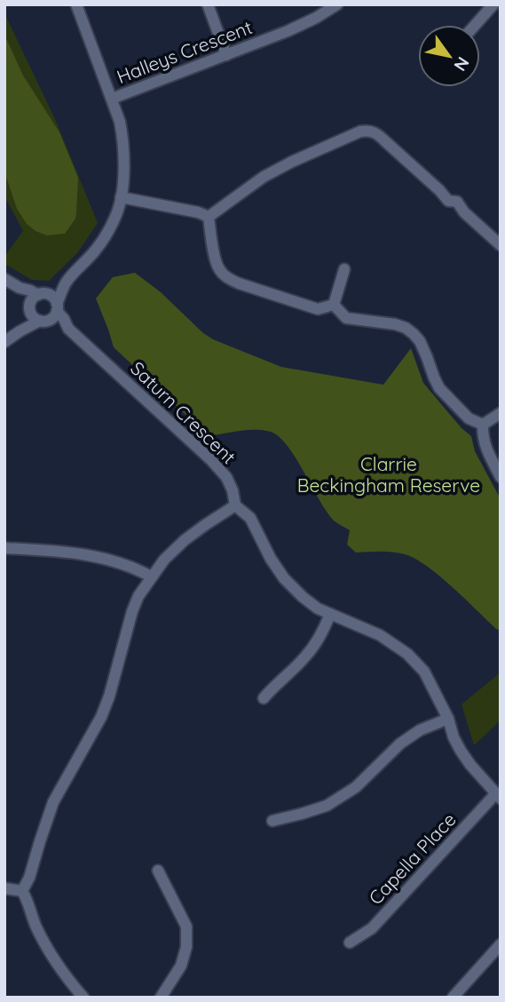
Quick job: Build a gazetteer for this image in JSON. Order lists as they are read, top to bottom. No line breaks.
{"streets":{"street":["Halleys Crescent","Saturn Crescent","Capella Place"]},"crossings":[["Saturn Crescent","Capella Place"]],"parks":["Clarrie Beckingham Reserve"],"north":"bottom right"}
